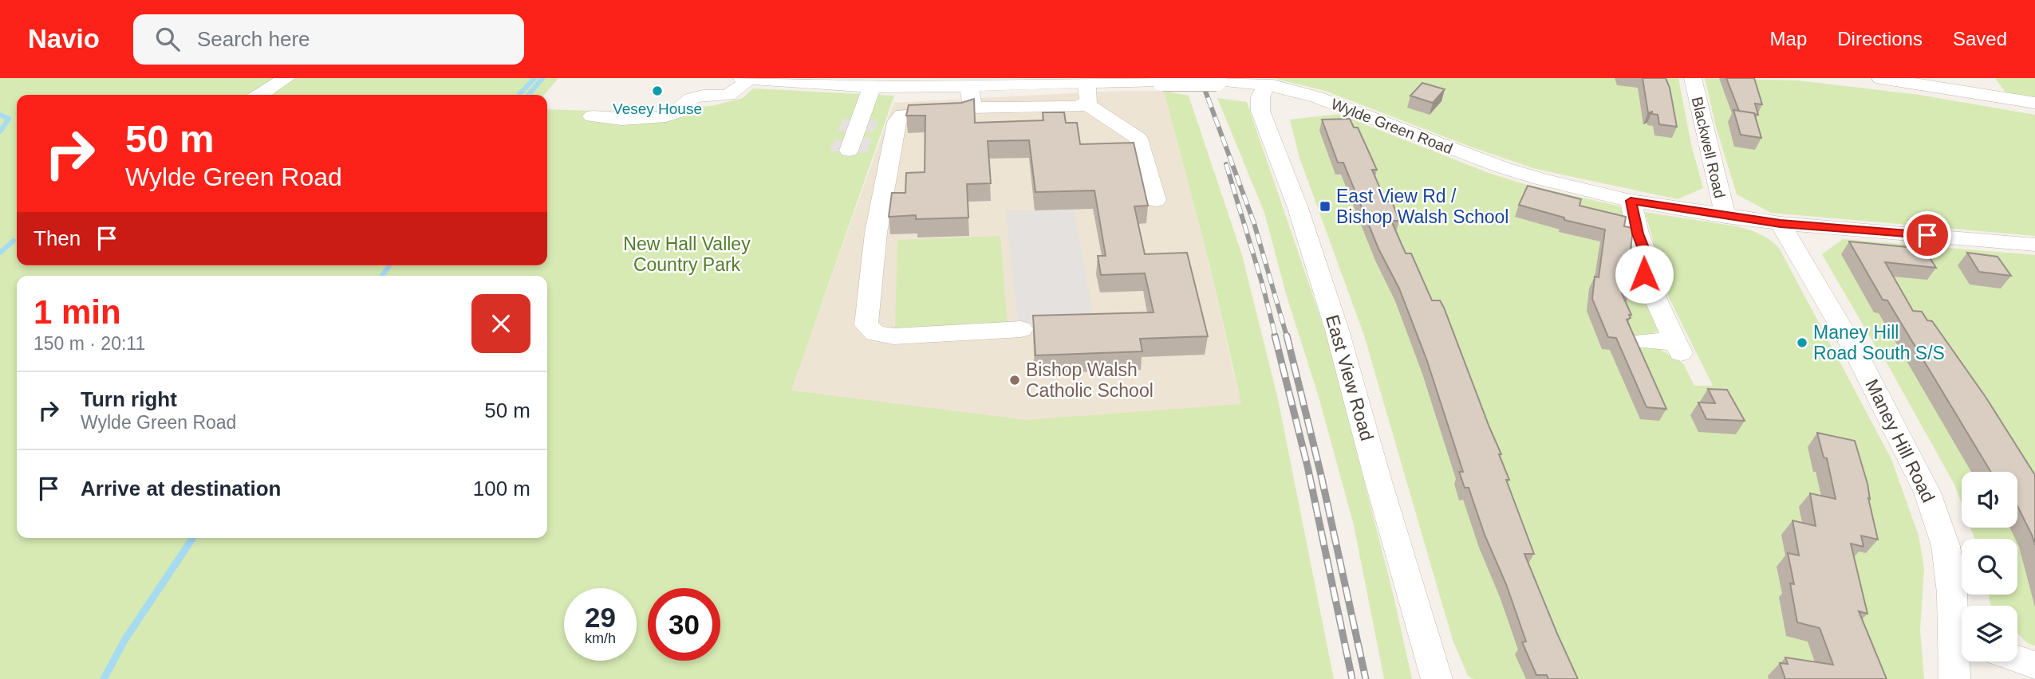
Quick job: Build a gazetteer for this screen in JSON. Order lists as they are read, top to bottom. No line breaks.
{"streets":{"street":["Wylde Green Road","Blackwell Road","East View Road","Maney Hill Road"]},"crossings":[["Wylde Green Road","Blackwell Road"],["Wylde Green Road","East View Road"],["Wylde Green Road","Maney Hill Road"]],"parks":["New Hall Valley Country Park"],"places":{"other":["Vesey House","Maney Hill Road South S/S","Bishop Walsh Catholic School"],"transit":["East View Rd / Bishop Walsh School"]},"page":{"header":"Navio","search":"Search here","nav":["Map","Directions","Saved"],"turn":["50 m","Wylde Green Road"],"then":"Then","heading":["1 min","150 m · 20:11"],"list":[{"name":"Turn right","note":"Wylde Green Road","value":"50 m"},{"name":"Arrive at destination","value":"100 m"}],"speed":"29 km/h","limit":"30"}}
